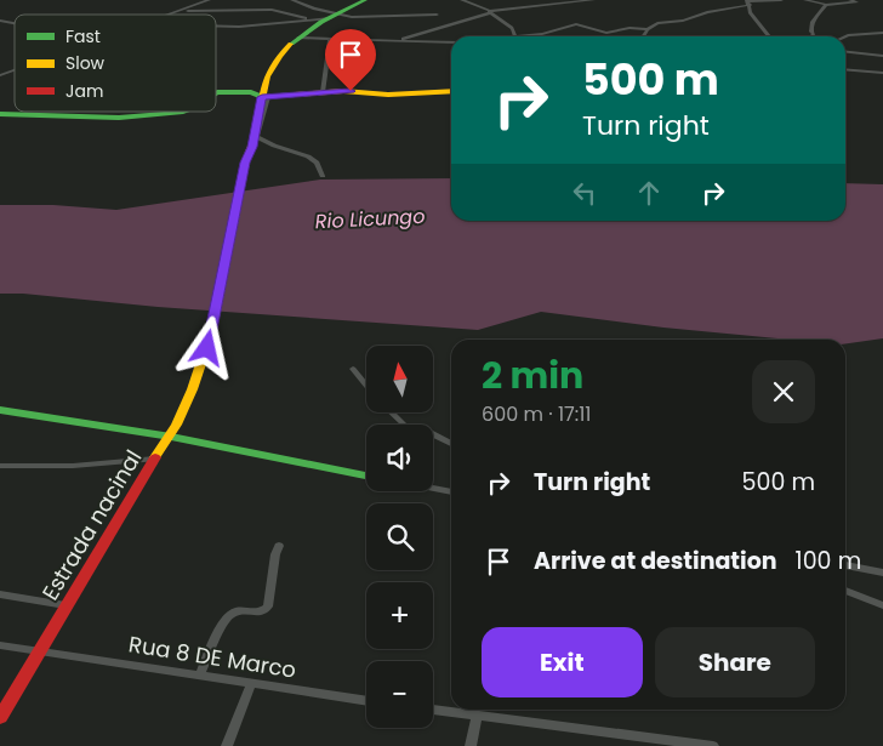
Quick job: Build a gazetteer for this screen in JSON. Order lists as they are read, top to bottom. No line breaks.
{"streets":{"main road":["Estrada nacinal"],"street":["Rua 8 DE Marco"]},"crossings":[["Estrada nacinal","Rua 8 DE Marco"]],"water":["Rio Licungo"],"legend":["Fast","Slow","Jam"],"north":"top","page":{"turn":["500 m","Turn right"],"heading":["2 min","600 m · 17:11"],"map_buttons":["+","−"],"list":[{"name":"Turn right","value":"500 m"},{"name":"Arrive at destination","value":"100 m"}],"buttons":["Exit","Share"]}}
